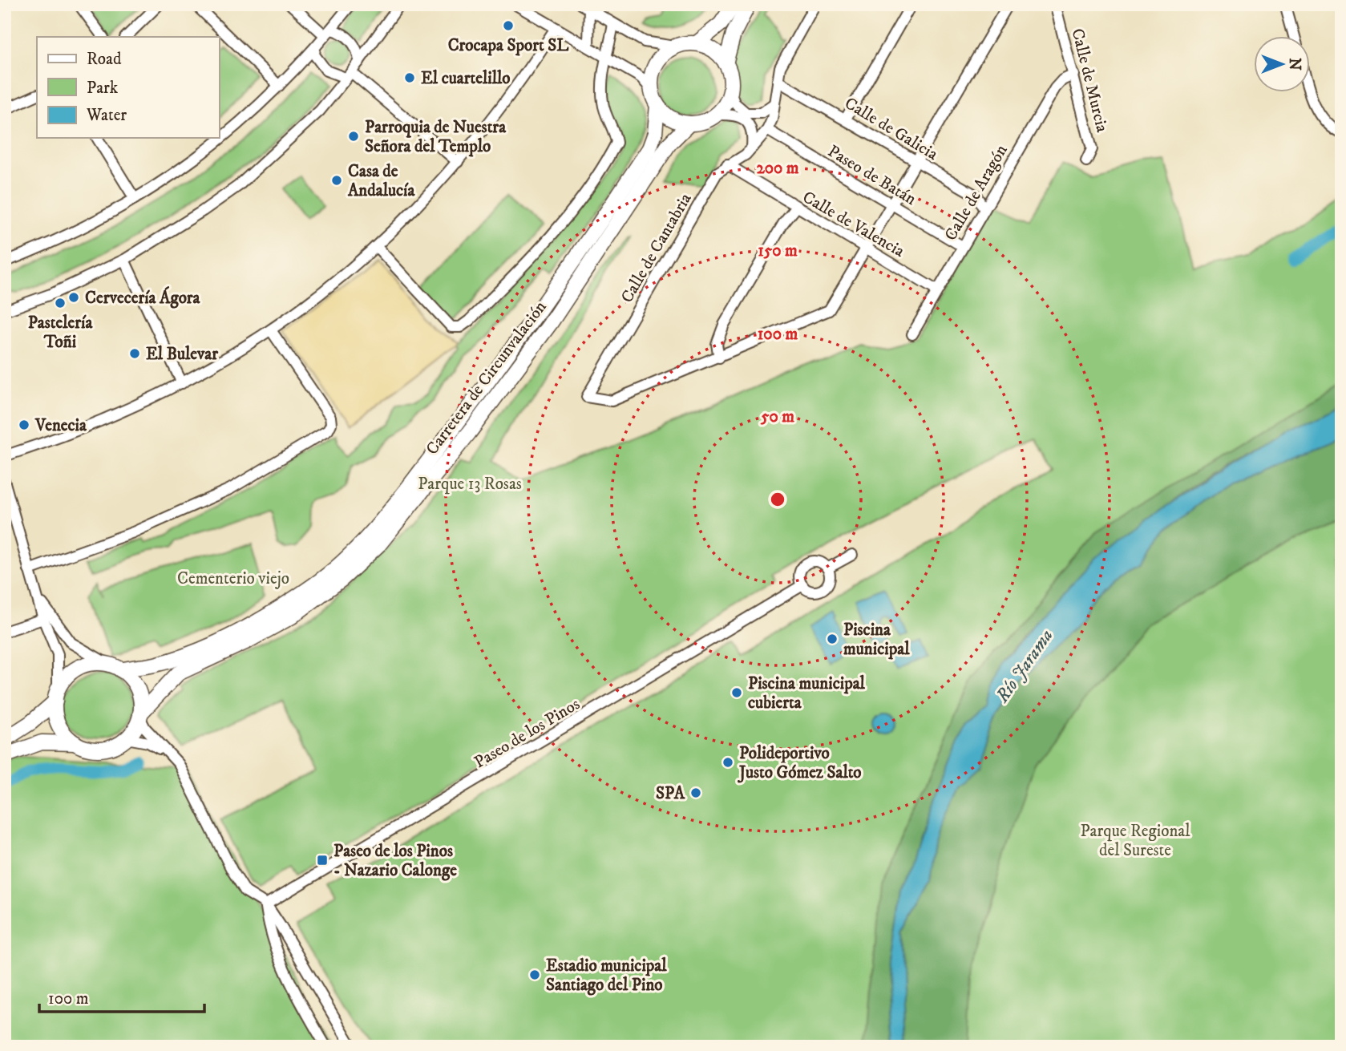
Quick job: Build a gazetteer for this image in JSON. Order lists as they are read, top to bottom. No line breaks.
{"streets":{"main road":["Carretera de Circunvalación"],"street":["Calle de Murcia","Calle de Galicia","Paseo de Batán","Calle de Aragón","Calle de Valencia","Calle de Cantabria","Paseo de los Pinos"]},"crossings":[["Calle de Murcia","Calle de Aragón"],["Calle de Galicia","Calle de Aragón"],["Paseo de Batán","Calle de Aragón"],["Paseo de Batán","Calle de Cantabria"],["Calle de Aragón","Calle de Valencia"],["Calle de Valencia","Calle de Cantabria"]],"water":["Río Jarama"],"parks":["Parque 13 Rosas","Cementerio viejo","Parque Regional del Sureste"],"places":{"other":["Crocapa Sport SL","El cuartelillo","Parroquia de Nuestra Señora del Templo","Casa de Andalucía","Cervecería Ágora","Pastelería Toñi","El Bulevar","Venecia","Piscina municipal","Piscina municipal cubierta","Polideportivo Justo Gómez Salto","SPA","Estadio municipal Santiago del Pino"],"transit":["Paseo de los Pinos - Nazario Calonge"]},"legend":["Road","Park","Water"],"scale_bar":"100 m","north":"right","rings":["200 m","150 m","100 m","50 m"]}
